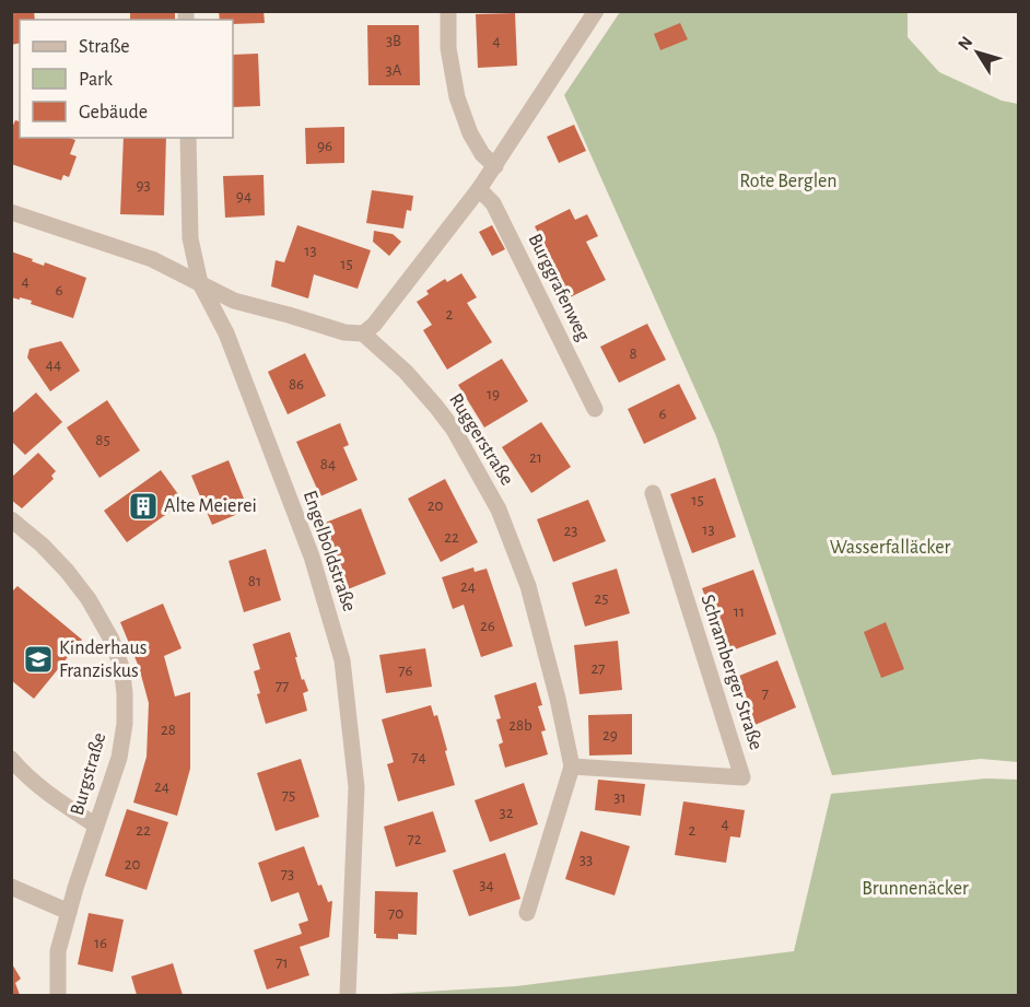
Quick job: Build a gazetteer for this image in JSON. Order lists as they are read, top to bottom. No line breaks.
{"streets":{"street":["Burggrafenweg","Ruggerstraße","Engelboldstraße","Schramberger Straße","Burgstraße"]},"crossings":[["Ruggerstraße","Schramberger Straße"]],"parks":["Rote Berglen","Wasserfalläcker","Brunnenäcker"],"places":{"building":["Alte Meierei"],"school or university":["Kinderhaus Franziskus"]},"house_numbers":["3B","4","3A","96","93","94","13","15","4","6","2","8","44","86","19","6","85","21","84","15","20","13","23","22","81","24","25","11","26","27","76","77","7","28b","28","29","74","24","75","31","32","4","22","2","72","33","20","73","34","70","16","71"],"legend":["Straße","Park","Gebäude"],"north":"top left"}
